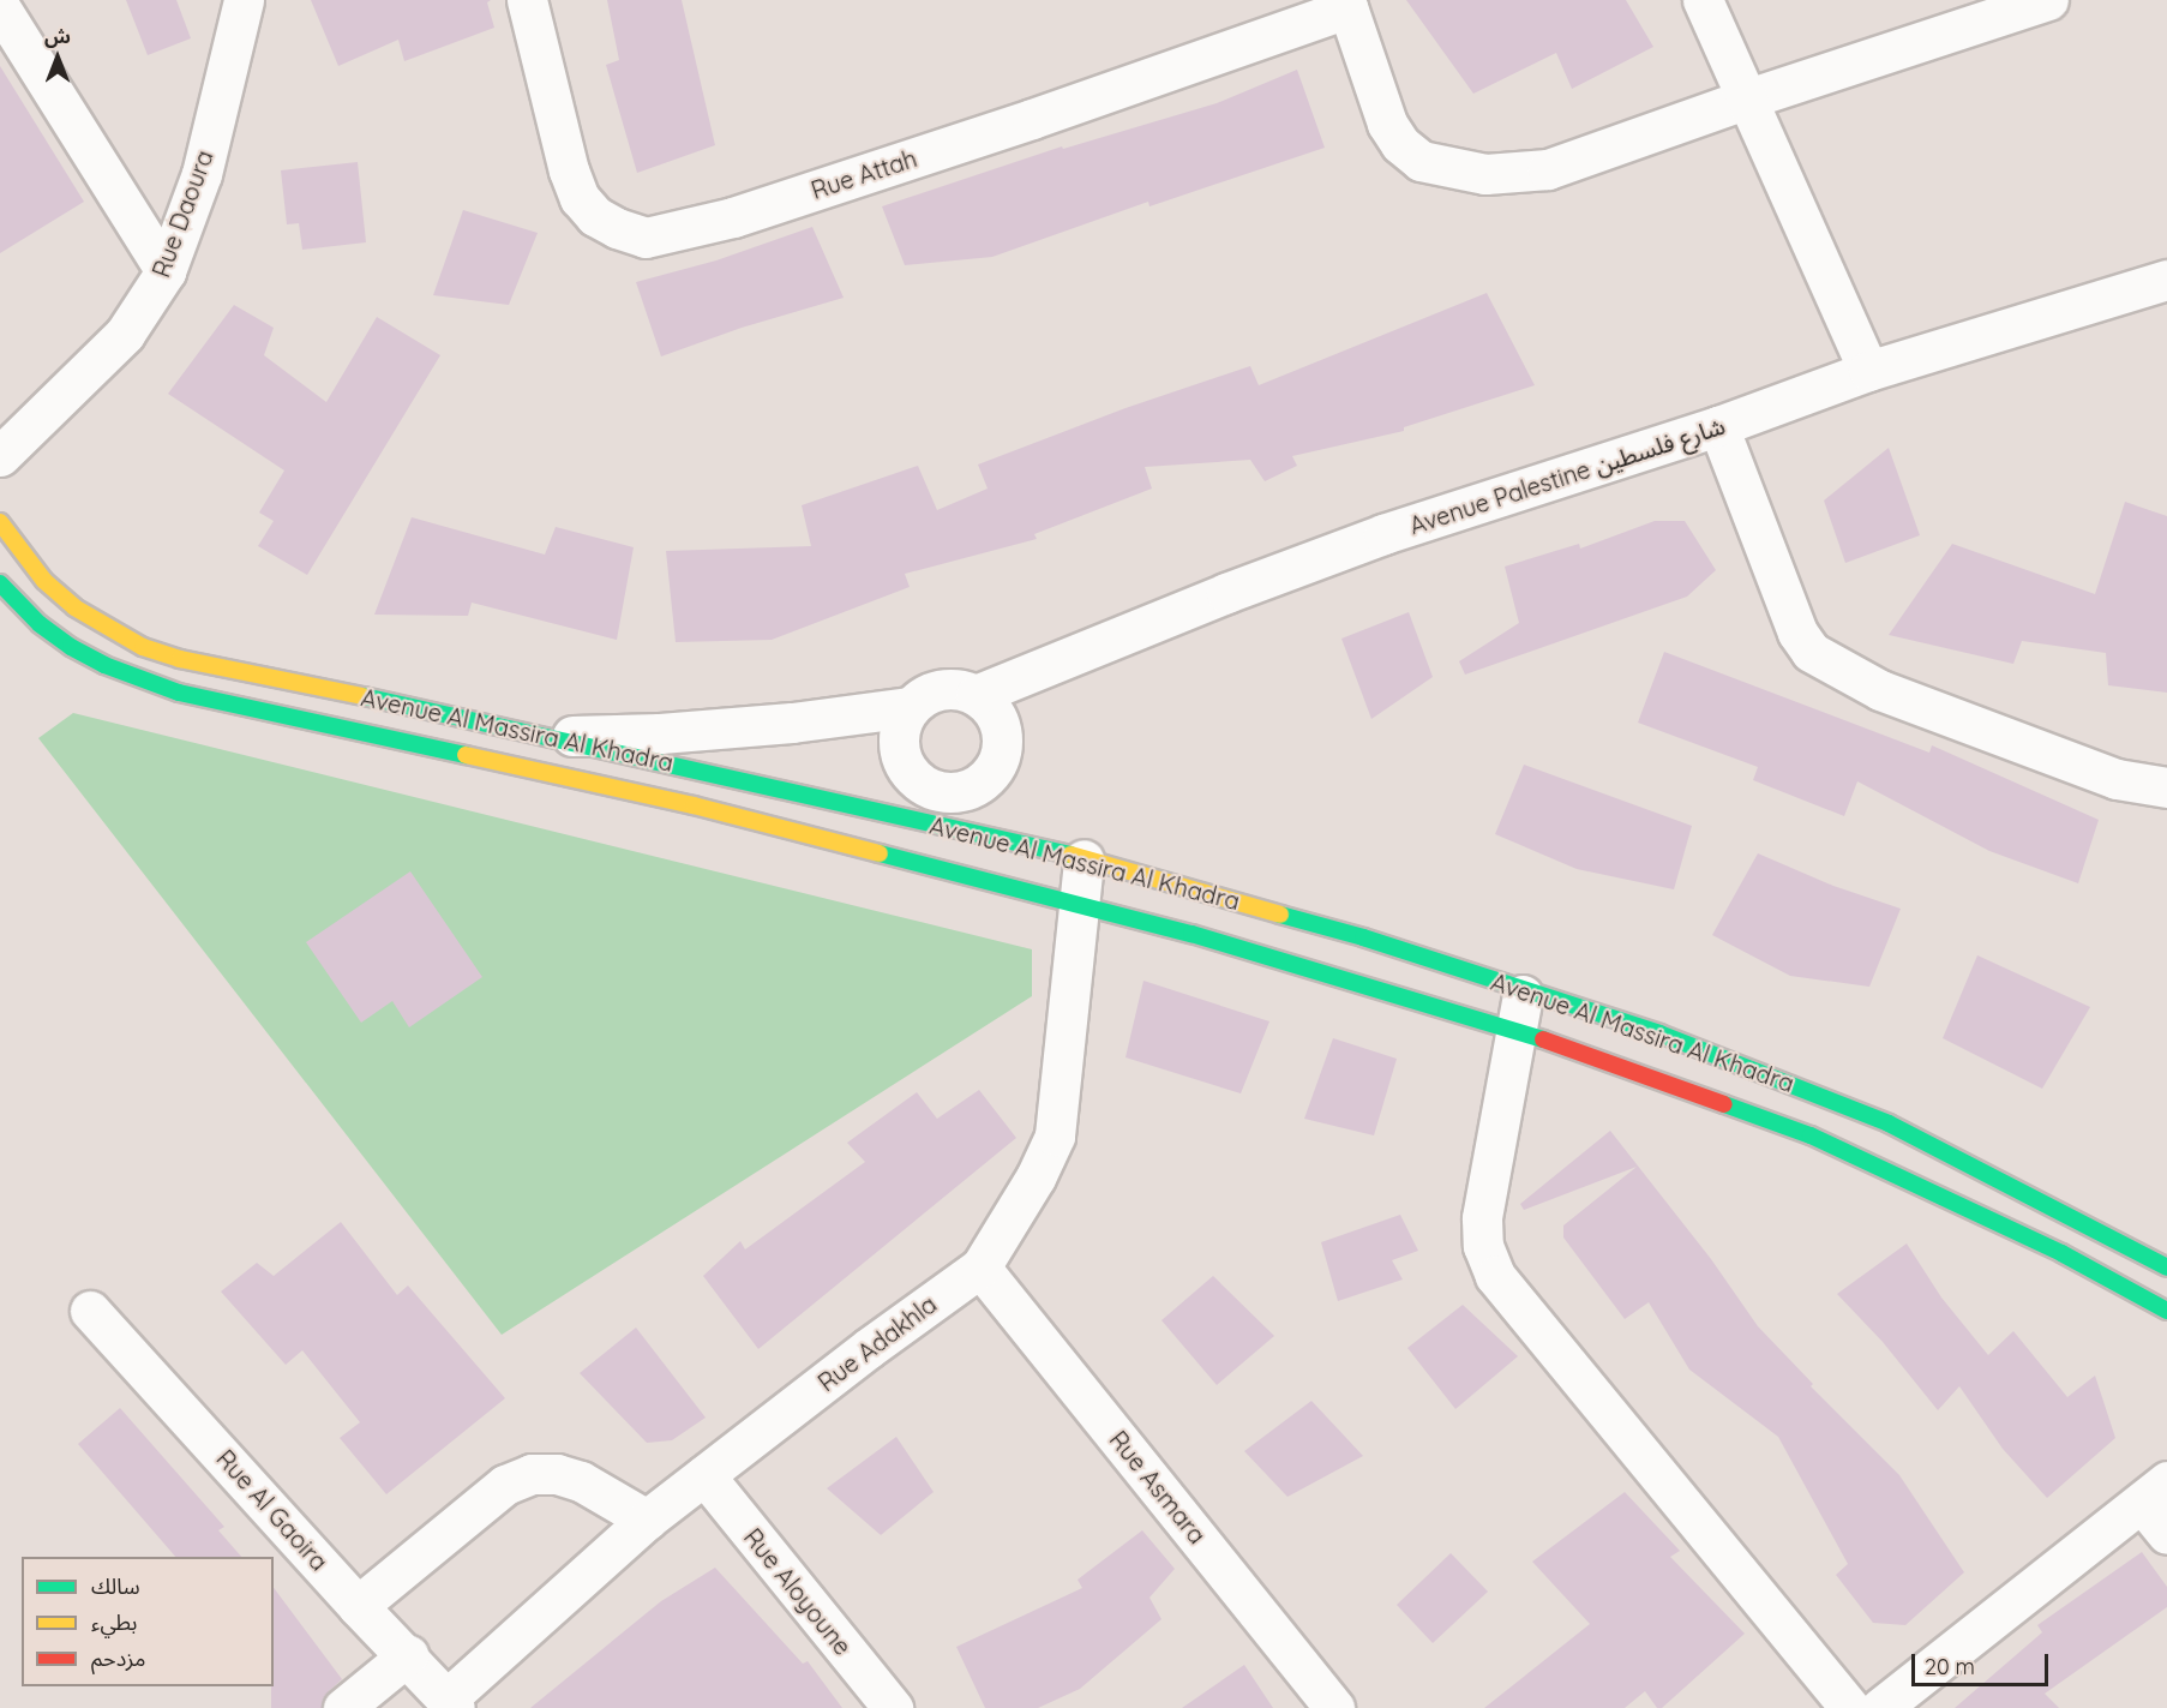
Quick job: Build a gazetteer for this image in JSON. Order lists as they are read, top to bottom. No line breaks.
{"streets":{"main road":["Avenue Al Massira Al Khadra"],"street":["Rue Attah","Rue Daoura","Avenue Palestine شارع فلسطين","Rue Adakhla","Rue Asmara","Rue Al Gaoira","Rue Aloyoune"]},"crossings":[["Avenue Palestine شارع فلسطين","Avenue Al Massira Al Khadra"],["Avenue Al Massira Al Khadra","Rue Adakhla"],["Rue Adakhla","Rue Asmara"],["Rue Adakhla","Rue Al Gaoira"],["Rue Adakhla","Rue Aloyoune"]],"legend":["سالك","بطيء","مزدحم"],"scale_bar":"20 m","north":"top"}
